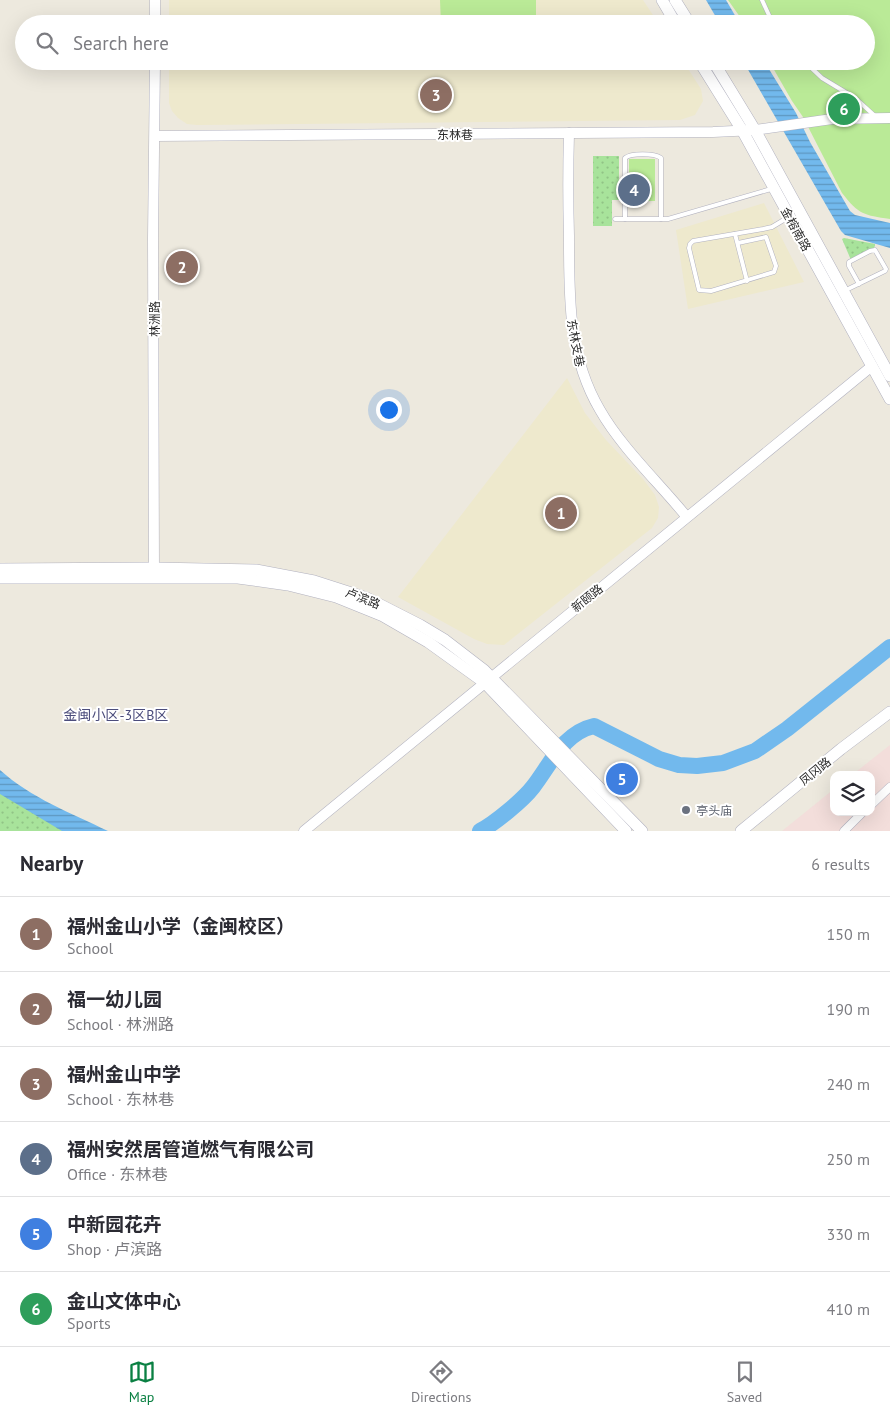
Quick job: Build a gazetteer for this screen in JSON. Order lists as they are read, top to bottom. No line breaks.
{"streets":{"main road":["金榕南路","卢滨路","凤冈路"],"street":["东林巷","林洲路","东林支巷","新颐路"]},"crossings":[["东林巷","金榕南路"],["东林巷","林洲路"],["东林巷","东林支巷"],["金榕南路","新颐路"],["林洲路","卢滨路"],["东林支巷","新颐路"],["卢滨路","新颐路"]],"districts":["金闽小区-3区B区"],"places":["亭头庙"],"page":{"search":"Search here","pins":["3","6","4","2","1","5"],"heading":["Nearby","6 results"],"list":[{"mark":"1","name":"福州金山小学（金闽校区）","note":"School","value":"150 m"},{"mark":"2","name":"福一幼儿园","note":"School · 林洲路","value":"190 m"},{"mark":"3","name":"福州金山中学","note":"School · 东林巷","value":"240 m"},{"mark":"4","name":"福州安然居管道燃气有限公司","note":"Office · 东林巷","value":"250 m"},{"mark":"5","name":"中新园花卉","note":"Shop · 卢滨路","value":"330 m"},{"mark":"6","name":"金山文体中心","note":"Sports","value":"410 m"}],"nav":["Map","Directions","Saved"]}}
